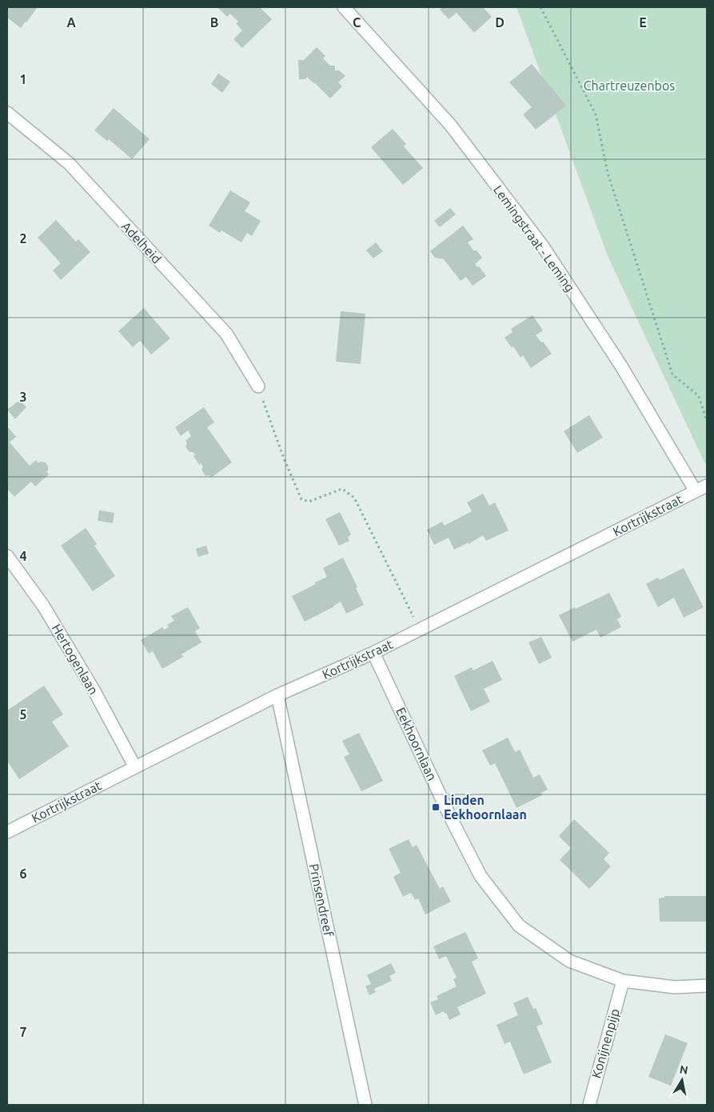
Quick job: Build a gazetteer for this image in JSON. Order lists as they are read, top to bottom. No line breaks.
{"streets":{"street":["Lemingstraat - Leming","Adelheid","Kortrijkstraat","Hertogenlaan","Eekhoornlaan","Prinsendreef","Konijnenpijp"]},"crossings":[["Lemingstraat - Leming","Kortrijkstraat"],["Kortrijkstraat","Hertogenlaan"],["Kortrijkstraat","Eekhoornlaan"],["Kortrijkstraat","Prinsendreef"],["Eekhoornlaan","Konijnenpijp"]],"parks":["Chartreuzenbos"],"places":{"transit":["Linden Eekhoornlaan"]},"north":"top","grid":{"columns":["A","B","C","D","E"],"rows":["1","2","3","4","5","6","7"]}}
